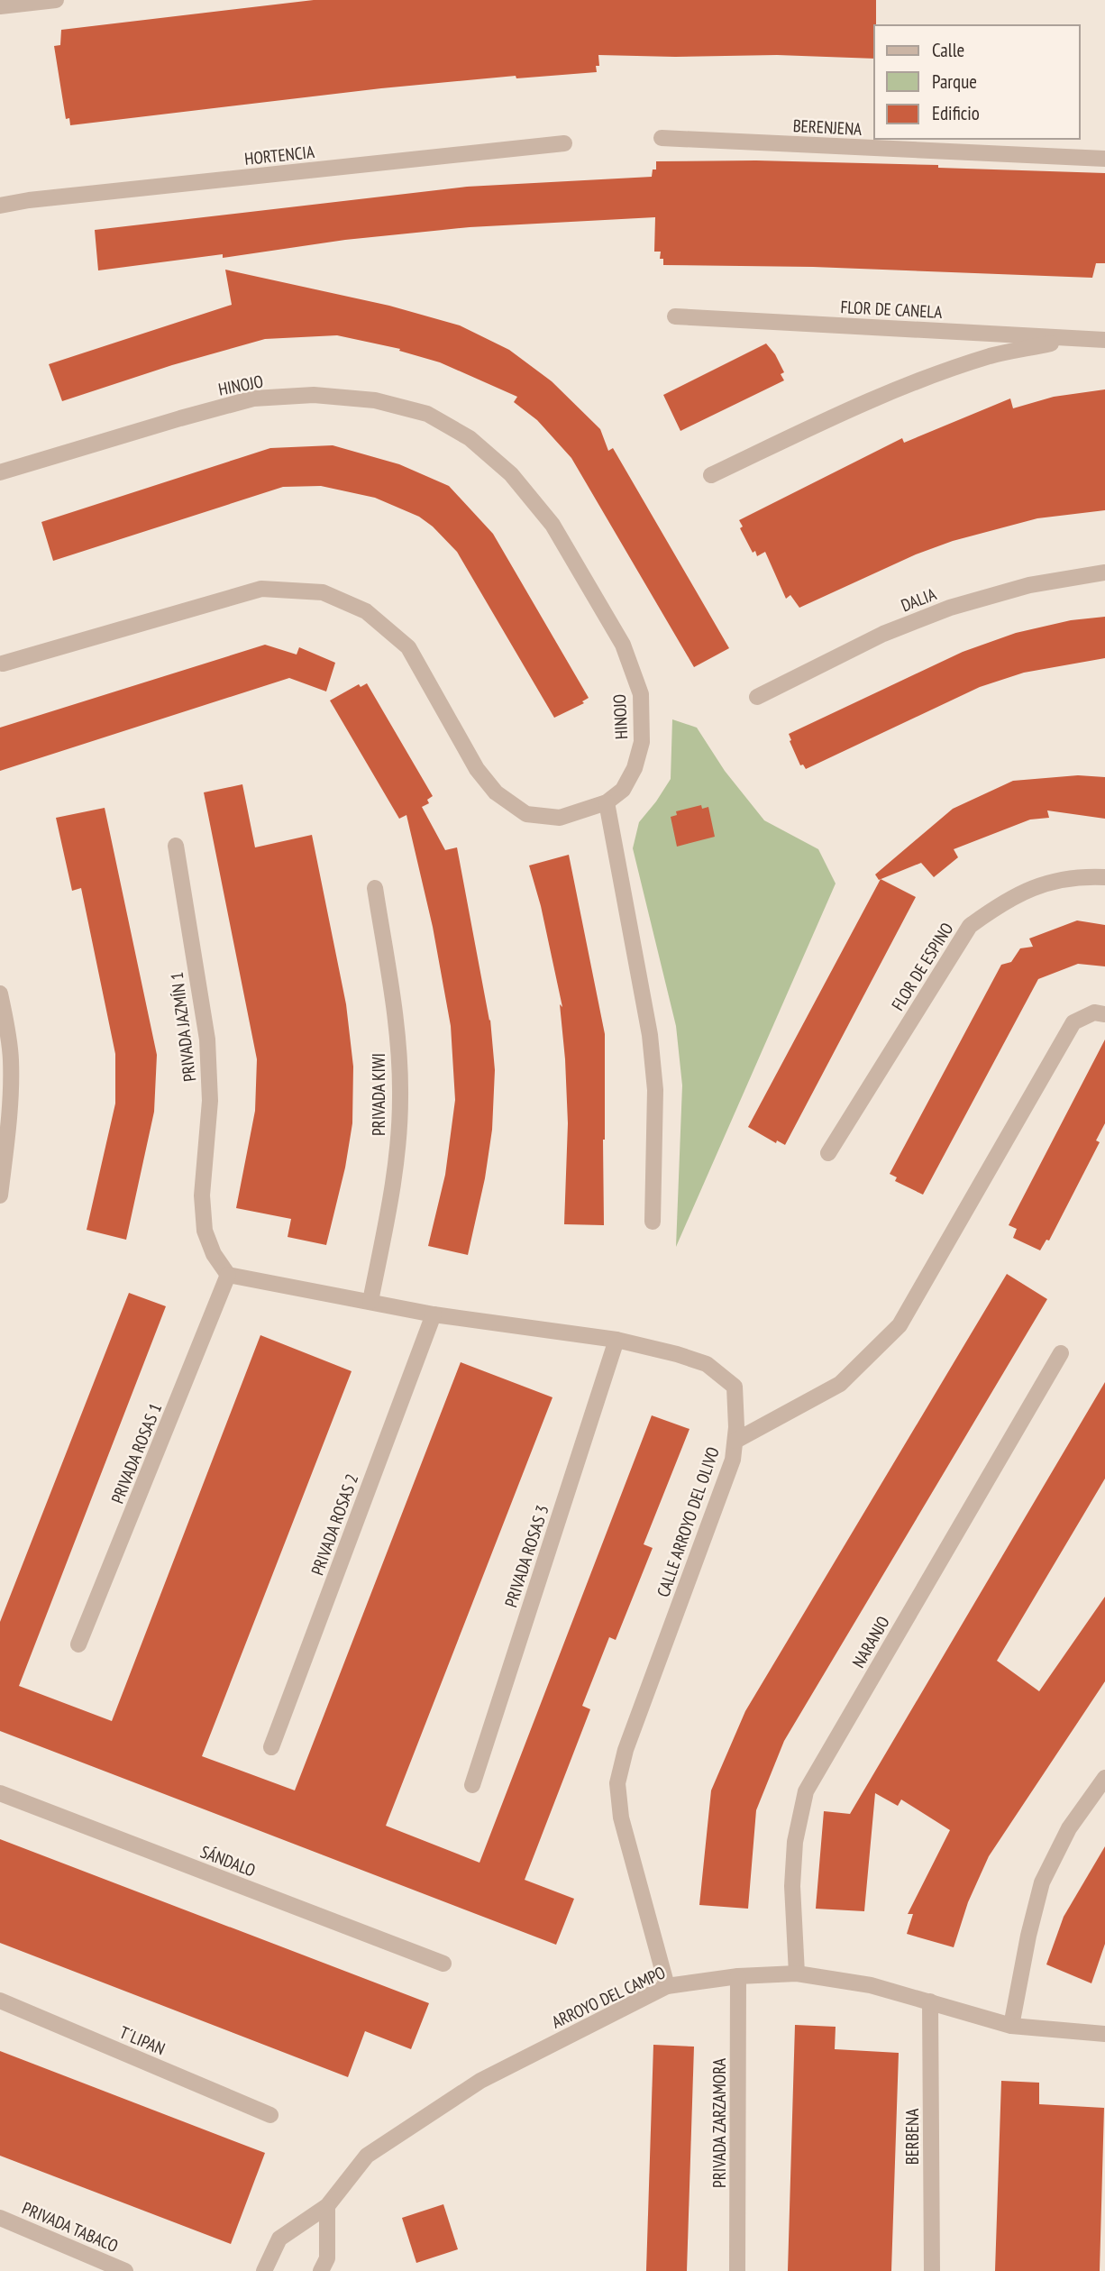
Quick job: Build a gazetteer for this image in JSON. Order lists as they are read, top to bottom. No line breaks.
{"streets":{"street":["BERENJENA","HORTENCIA","FLOR DE CANELA","HINOJO","DALIA","FLOR DE ESPINO","PRIVADA JAZMÍN 1","PRIVADA KIWI","PRIVADA ROSAS 1","CALLE ARROYO DEL OLIVO","PRIVADA ROSAS 2","PRIVADA ROSAS 3","NARANJO","SÁNDALO","ARROYO DEL CAMPO","T´LIPAN","PRIVADA ZARZAMORA","BERBENA","PRIVADA TABACO"]},"crossings":[["PRIVADA JAZMÍN 1","PRIVADA ROSAS 1"],["PRIVADA JAZMÍN 1","CALLE ARROYO DEL OLIVO"],["PRIVADA KIWI","CALLE ARROYO DEL OLIVO"],["PRIVADA ROSAS 1","CALLE ARROYO DEL OLIVO"],["CALLE ARROYO DEL OLIVO","PRIVADA ROSAS 2"],["CALLE ARROYO DEL OLIVO","PRIVADA ROSAS 3"],["CALLE ARROYO DEL OLIVO","ARROYO DEL CAMPO"],["NARANJO","ARROYO DEL CAMPO"],["ARROYO DEL CAMPO","PRIVADA ZARZAMORA"],["ARROYO DEL CAMPO","BERBENA"]],"legend":["Calle","Parque","Edificio"]}
